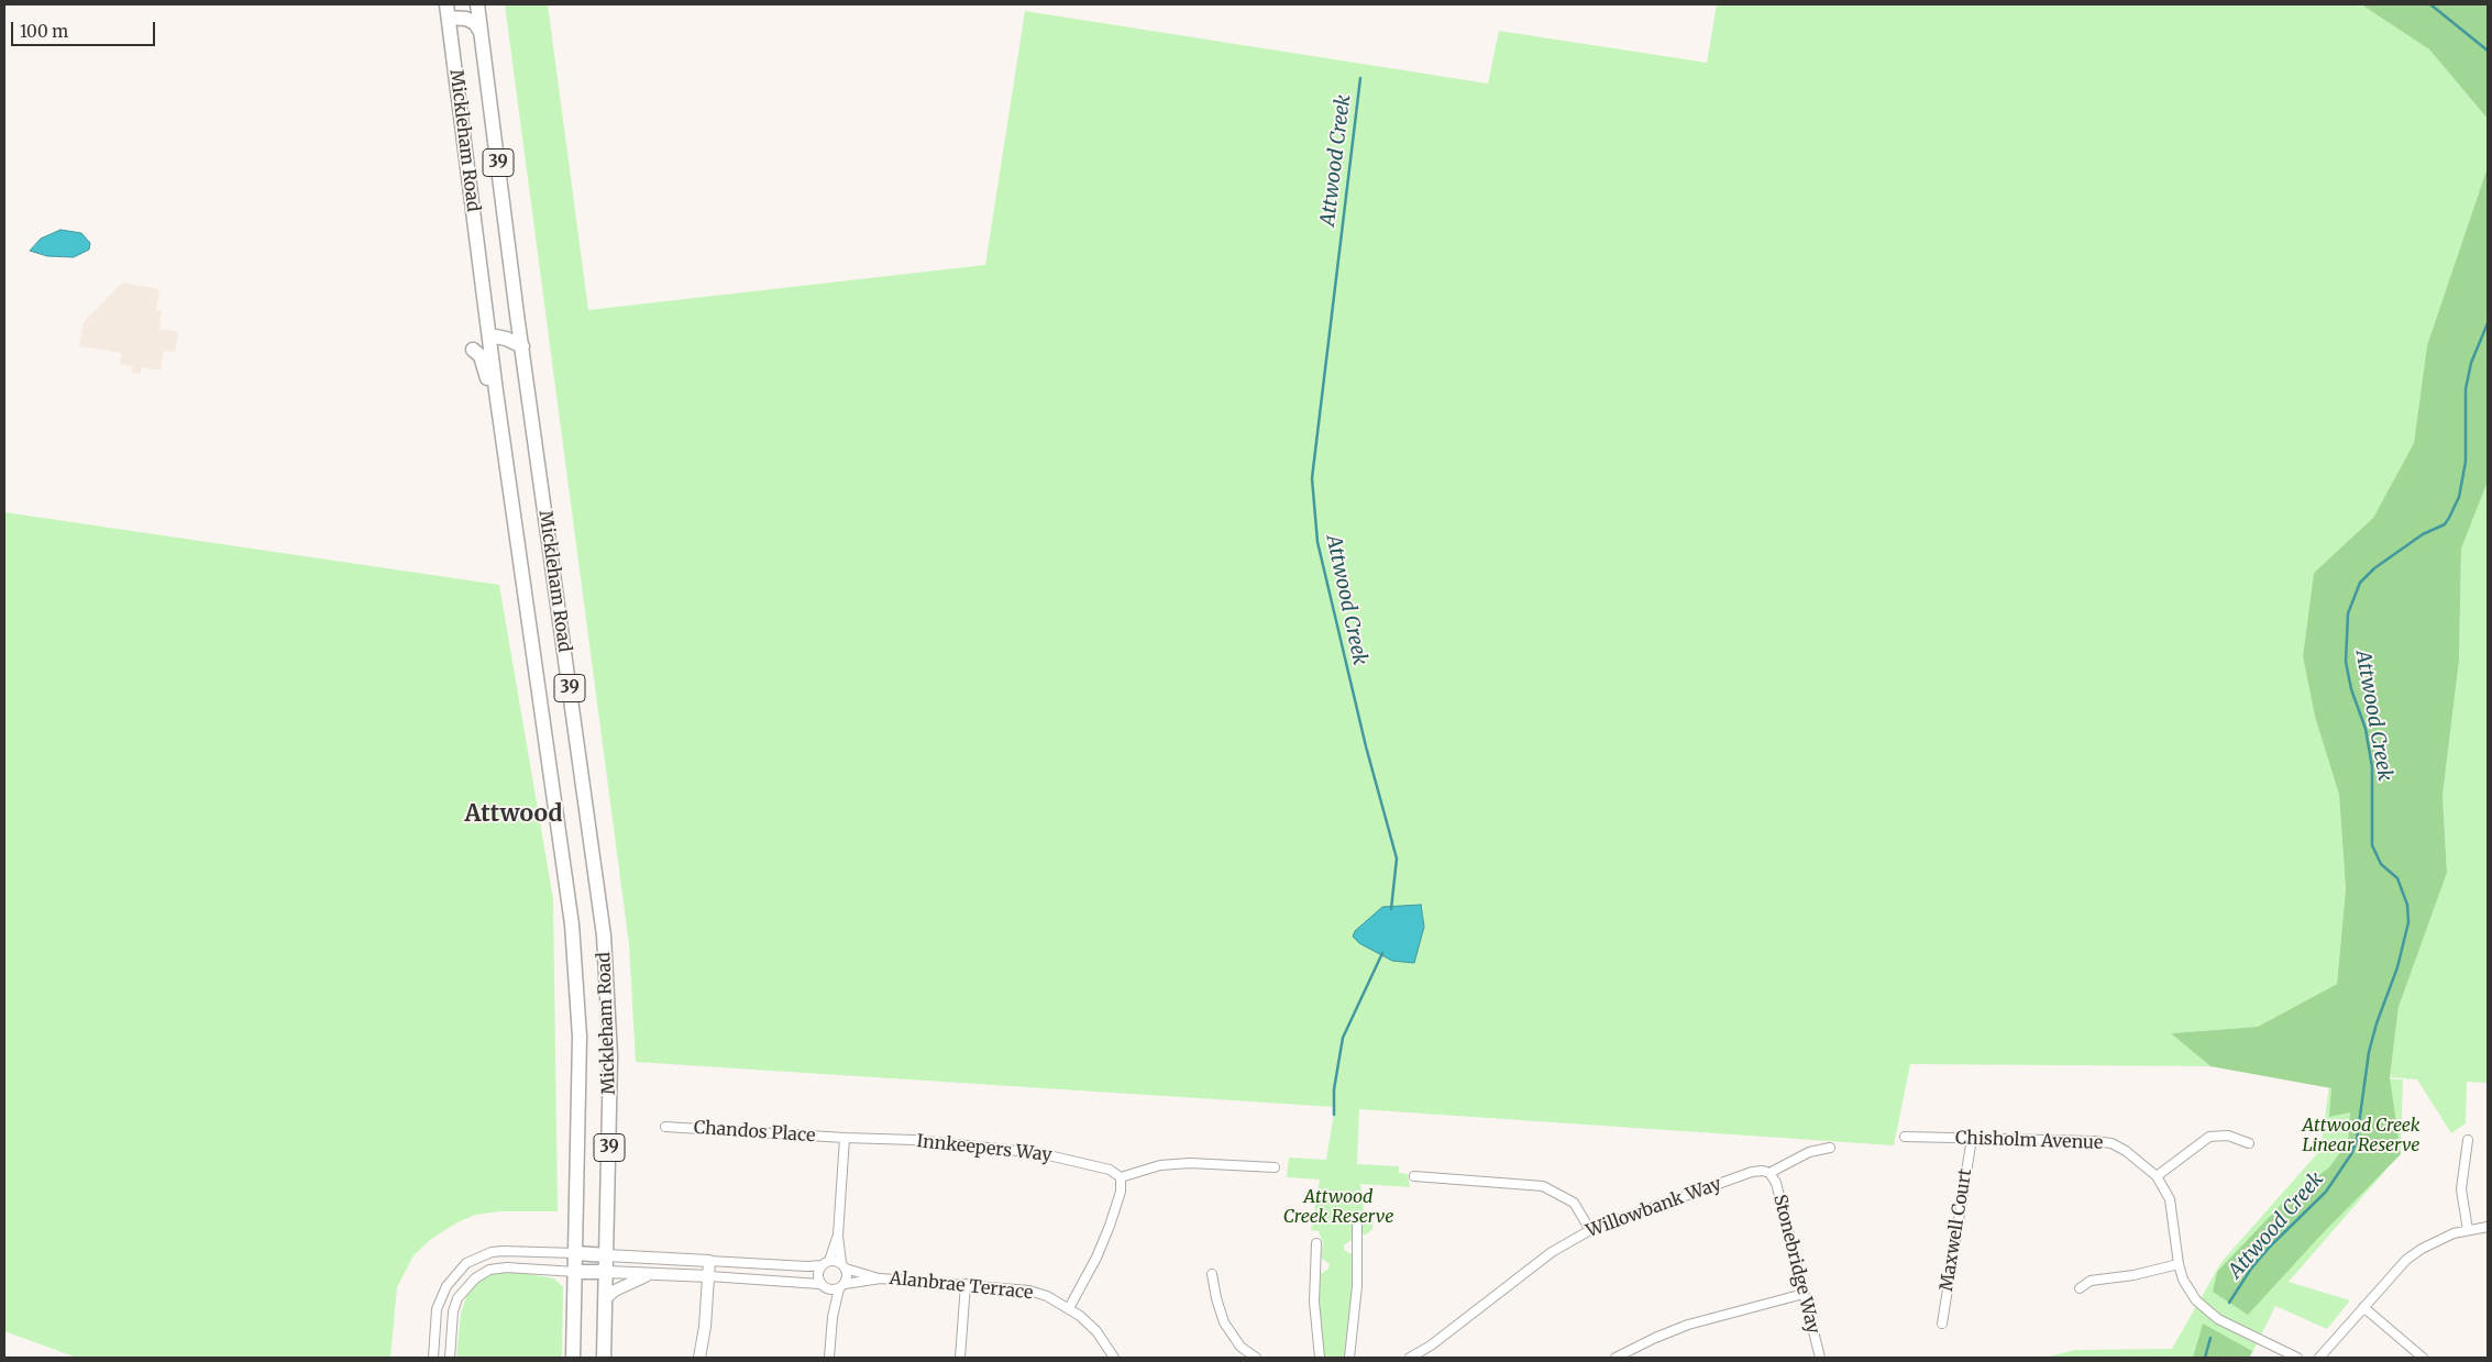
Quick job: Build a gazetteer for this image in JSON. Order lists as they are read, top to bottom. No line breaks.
{"streets":{"main road":["Mickleham Road","39"],"street":["Chandos Place","Chisholm Avenue","Innkeepers Way","Willowbank Way","Maxwell Court","Stonebridge Way","Alanbrae Terrace"]},"crossings":[["Chandos Place","Innkeepers Way"],["Chisholm Avenue","Maxwell Court"],["Willowbank Way","Stonebridge Way"]],"districts":["Attwood"],"water":["Attwood Creek"],"parks":["Attwood Creek Linear Reserve","Attwood Creek Reserve"],"scale_bar":"100 m"}
